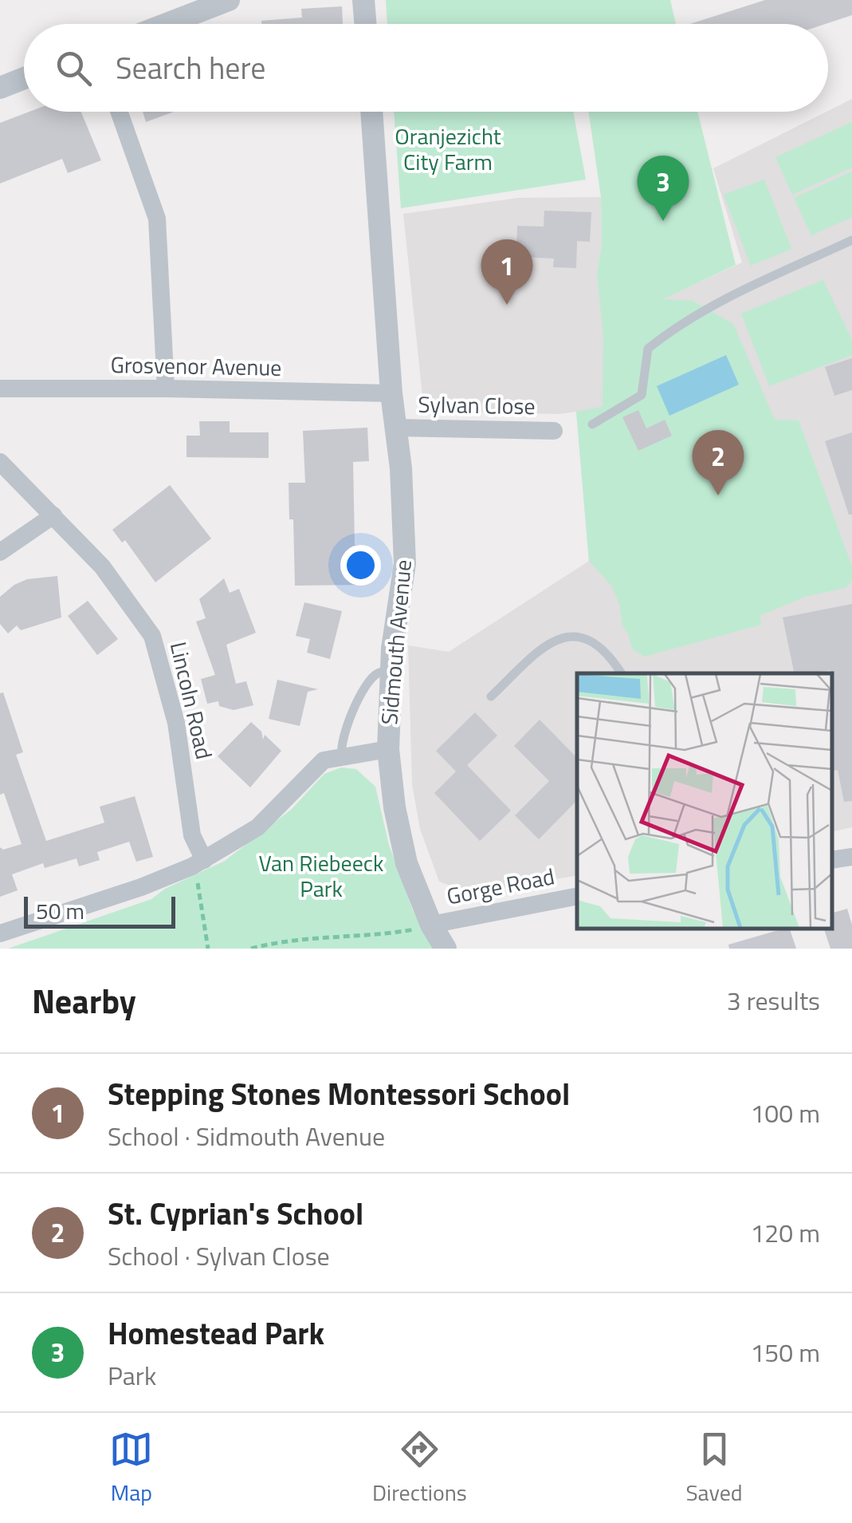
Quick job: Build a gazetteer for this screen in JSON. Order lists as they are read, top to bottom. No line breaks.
{"streets":{"street":["Grosvenor Avenue","Sylvan Close","Sidmouth Avenue","Lincoln Road","Gorge Road"]},"crossings":[["Grosvenor Avenue","Sidmouth Avenue"],["Sylvan Close","Sidmouth Avenue"],["Sidmouth Avenue","Lincoln Road"]],"parks":["Oranjezicht City Farm","Van Riebeeck Park"],"scale_bar":"50 m","page":{"search":"Search here","pins":["3","1","2"],"scale":"50 m","heading":["Nearby","3 results"],"list":[{"mark":"1","name":"Stepping Stones Montessori School","note":"School · Sidmouth Avenue","value":"100 m"},{"mark":"2","name":"St. Cyprian's School","note":"School · Sylvan Close","value":"120 m"},{"mark":"3","name":"Homestead Park","note":"Park","value":"150 m"}],"nav":["Map","Directions","Saved"]}}
